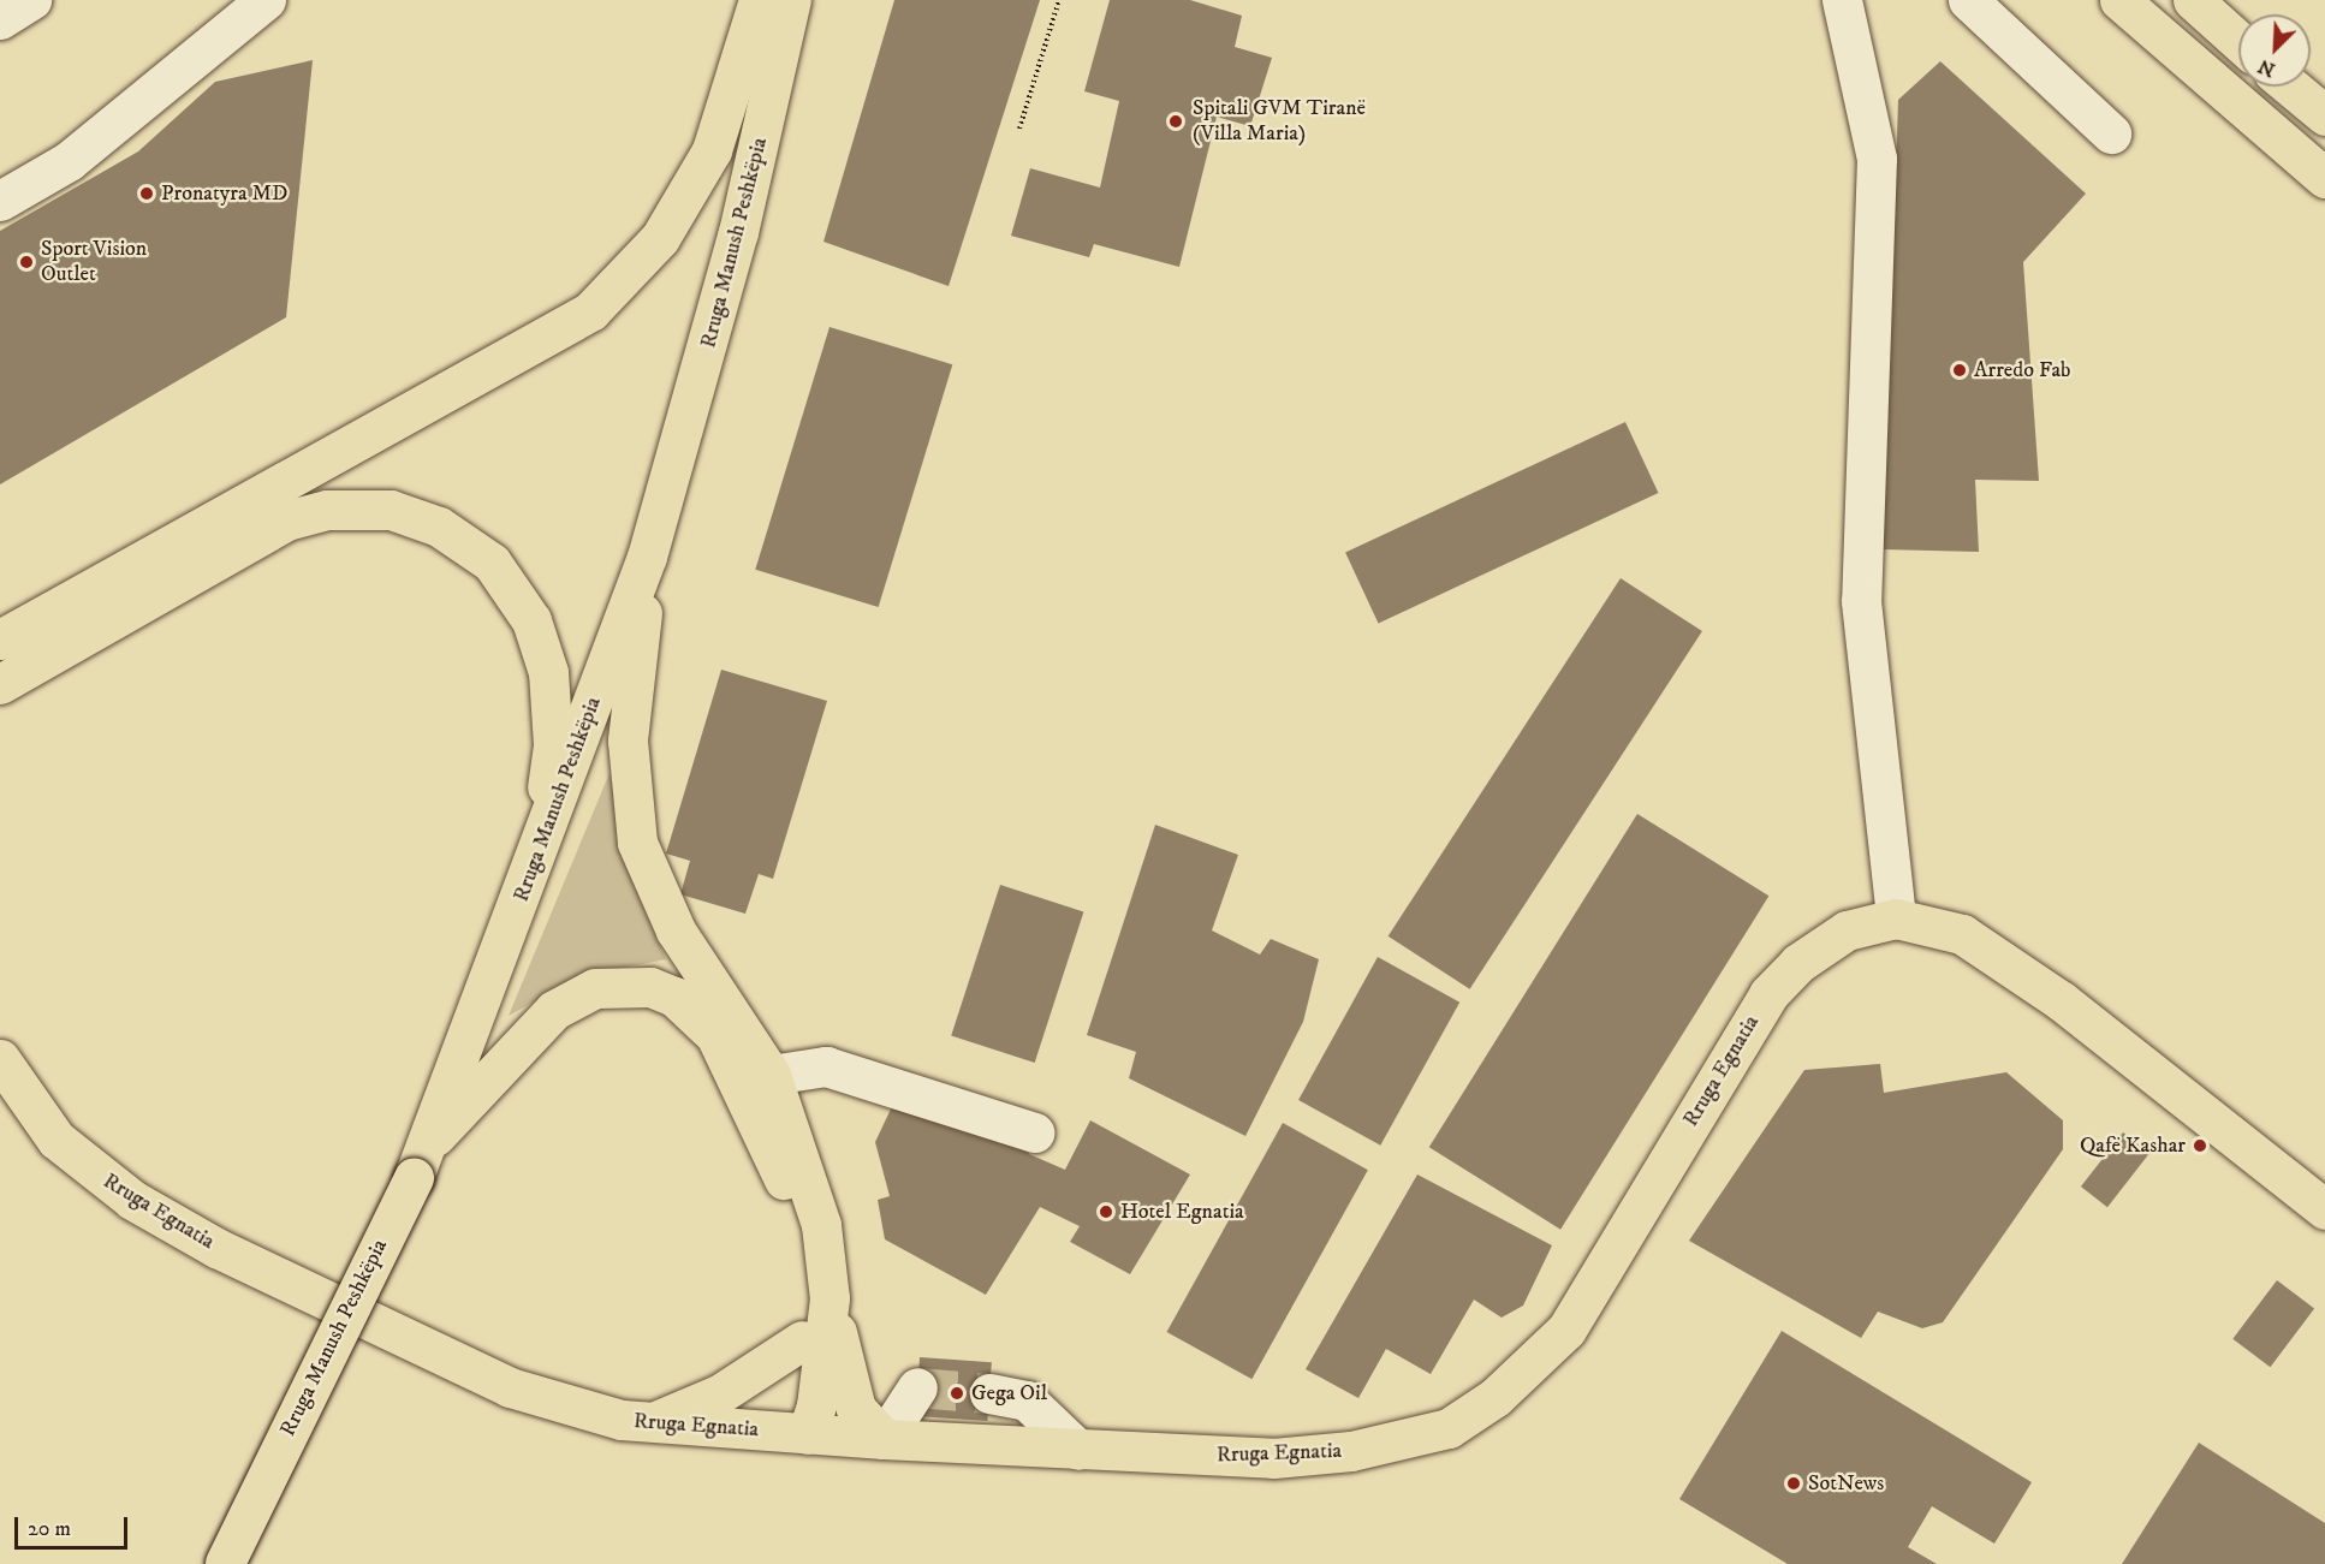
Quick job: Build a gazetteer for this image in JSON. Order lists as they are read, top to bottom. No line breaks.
{"streets":{"main road":["Rruga Manush Peshkëpia","Rruga Egnatia"]},"places":["Spitali GVM Tiranë (Villa Maria)","Pronatyra MD","Sport Vision Outlet","Arredo Fab","Qafë Kashar","Hotel Egnatia","Gega Oil","SotNews"],"scale_bar":"20 m","north":"bottom left"}
